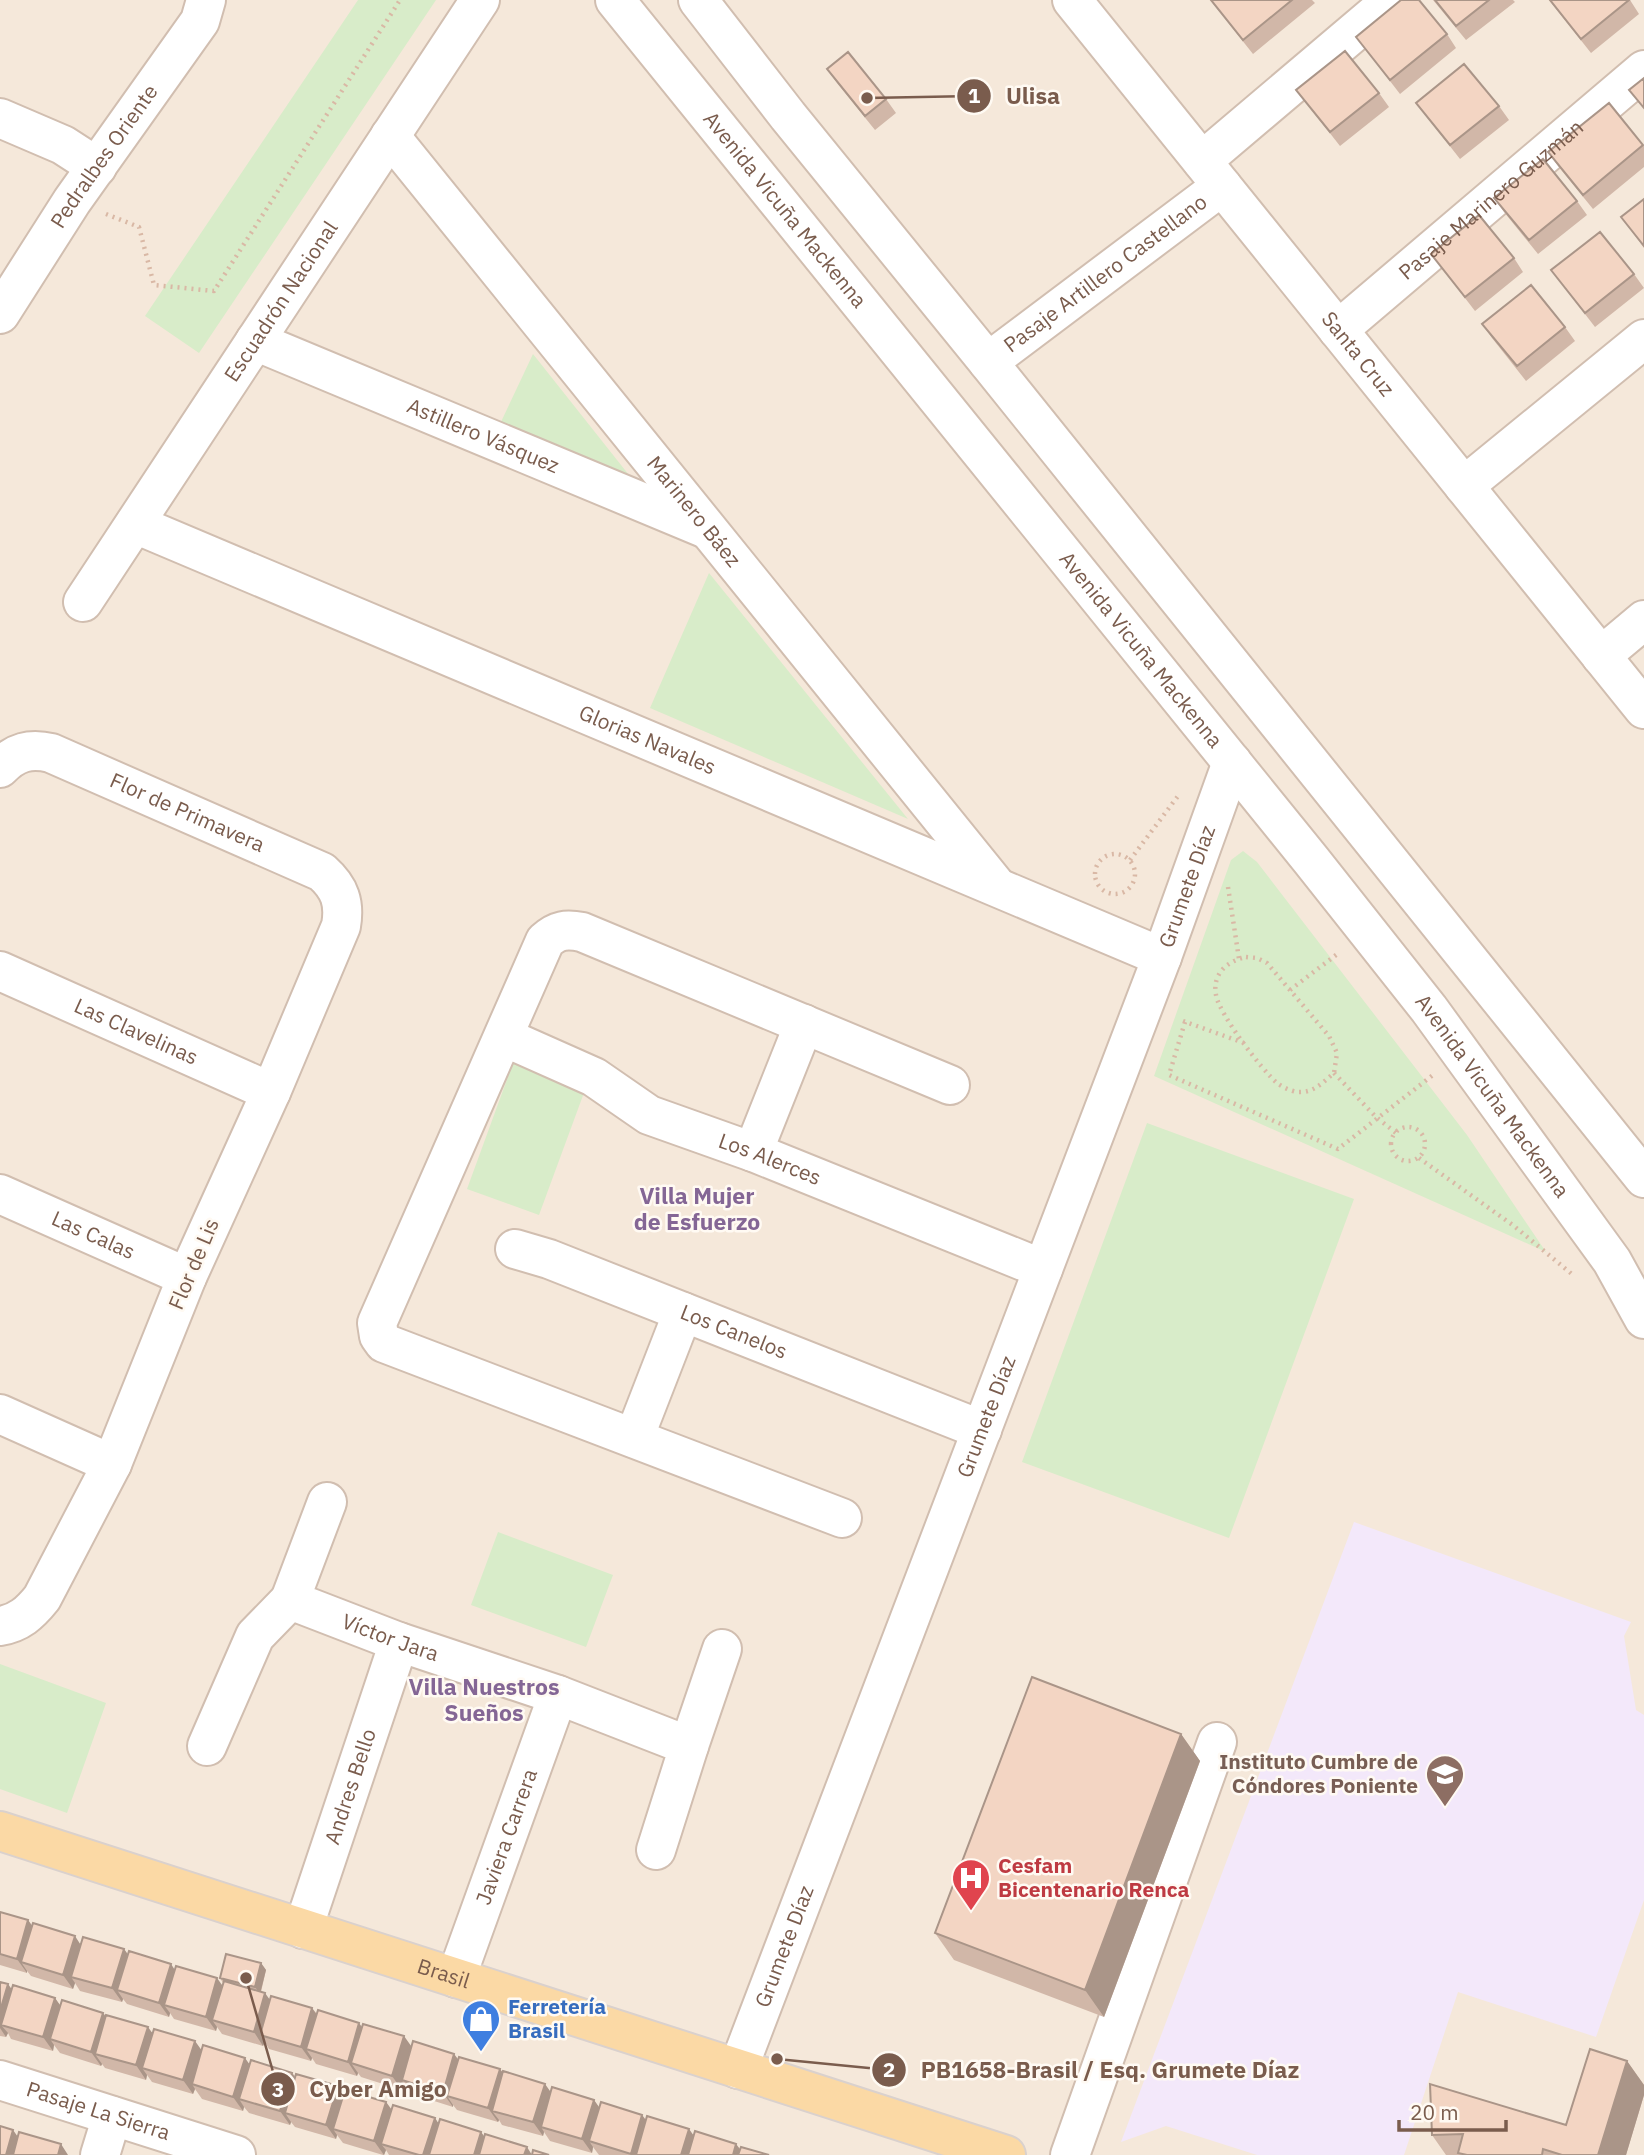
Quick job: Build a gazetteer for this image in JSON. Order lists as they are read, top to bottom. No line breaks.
{"streets":{"main road":["Brasil"],"street":["Pedralbes Oriente","Pasaje Marinero Guzmán","Avenida Vicuña Mackenna","Pasaje Artillero Castellano","Escuadrón Nacional","Santa Cruz","Astillero Vásquez","Marinero Báez","Glorias Navales","Flor de Primavera","Grumete Díaz","Las Clavelinas","Los Alerces","Las Calas","Flor de Lis","Los Canelos","Víctor Jara","Andres Bello","Javiera Carrera","Pasaje La Sierra"]},"crossings":[["Pasaje Marinero Guzmán","Santa Cruz"],["Avenida Vicuña Mackenna","Grumete Díaz"],["Pasaje Artillero Castellano","Santa Cruz"],["Escuadrón Nacional","Astillero Vásquez"],["Escuadrón Nacional","Marinero Báez"],["Escuadrón Nacional","Glorias Navales"],["Astillero Vásquez","Marinero Báez"],["Marinero Báez","Glorias Navales"],["Glorias Navales","Grumete Díaz"],["Flor de Primavera","Flor de Lis"],["Grumete Díaz","Los Alerces"],["Grumete Díaz","Los Canelos"],["Grumete Díaz","Brasil"],["Las Clavelinas","Flor de Lis"],["Las Calas","Flor de Lis"],["Víctor Jara","Andres Bello"],["Víctor Jara","Javiera Carrera"],["Andres Bello","Brasil"],["Javiera Carrera","Brasil"]],"districts":["Villa Mujer de Esfuerzo","Villa Nuestros Sueños"],"places":{"other":["Ulisa","Cyber Amigo","PB1658-Brasil / Esq. Grumete Díaz"],"school or university":["Instituto Cumbre de Cóndores Poniente"],"hospital":["Cesfam Bicentenario Renca"],"shop":["Ferretería Brasil"]},"scale_bar":"20 m"}
